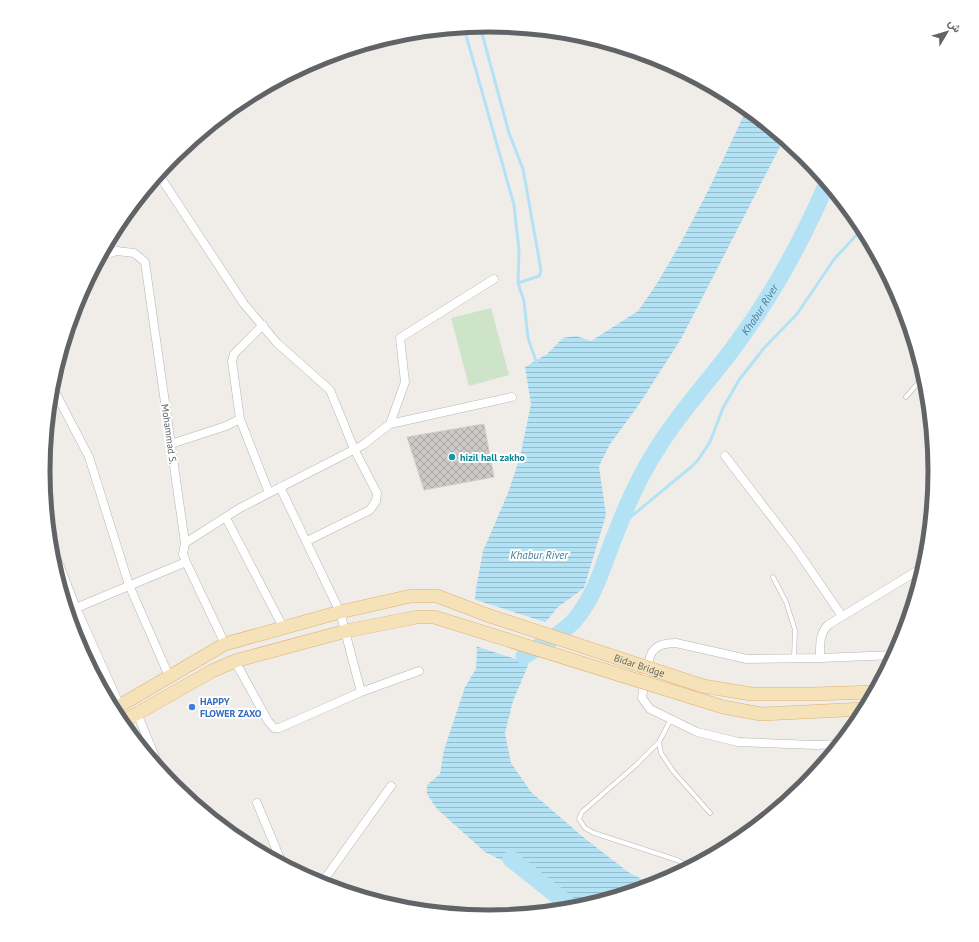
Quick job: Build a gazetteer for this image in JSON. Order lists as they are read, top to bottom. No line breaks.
{"streets":{"main road":["Bidar Bridge"],"street":["Mohammad S."]},"crossings":[["Mohammad S.","Bidar Bridge"]],"water":["Khabur River"],"places":["hizil hall zakho","HAPPY FLOWER ZAXO"],"north":"top right"}
